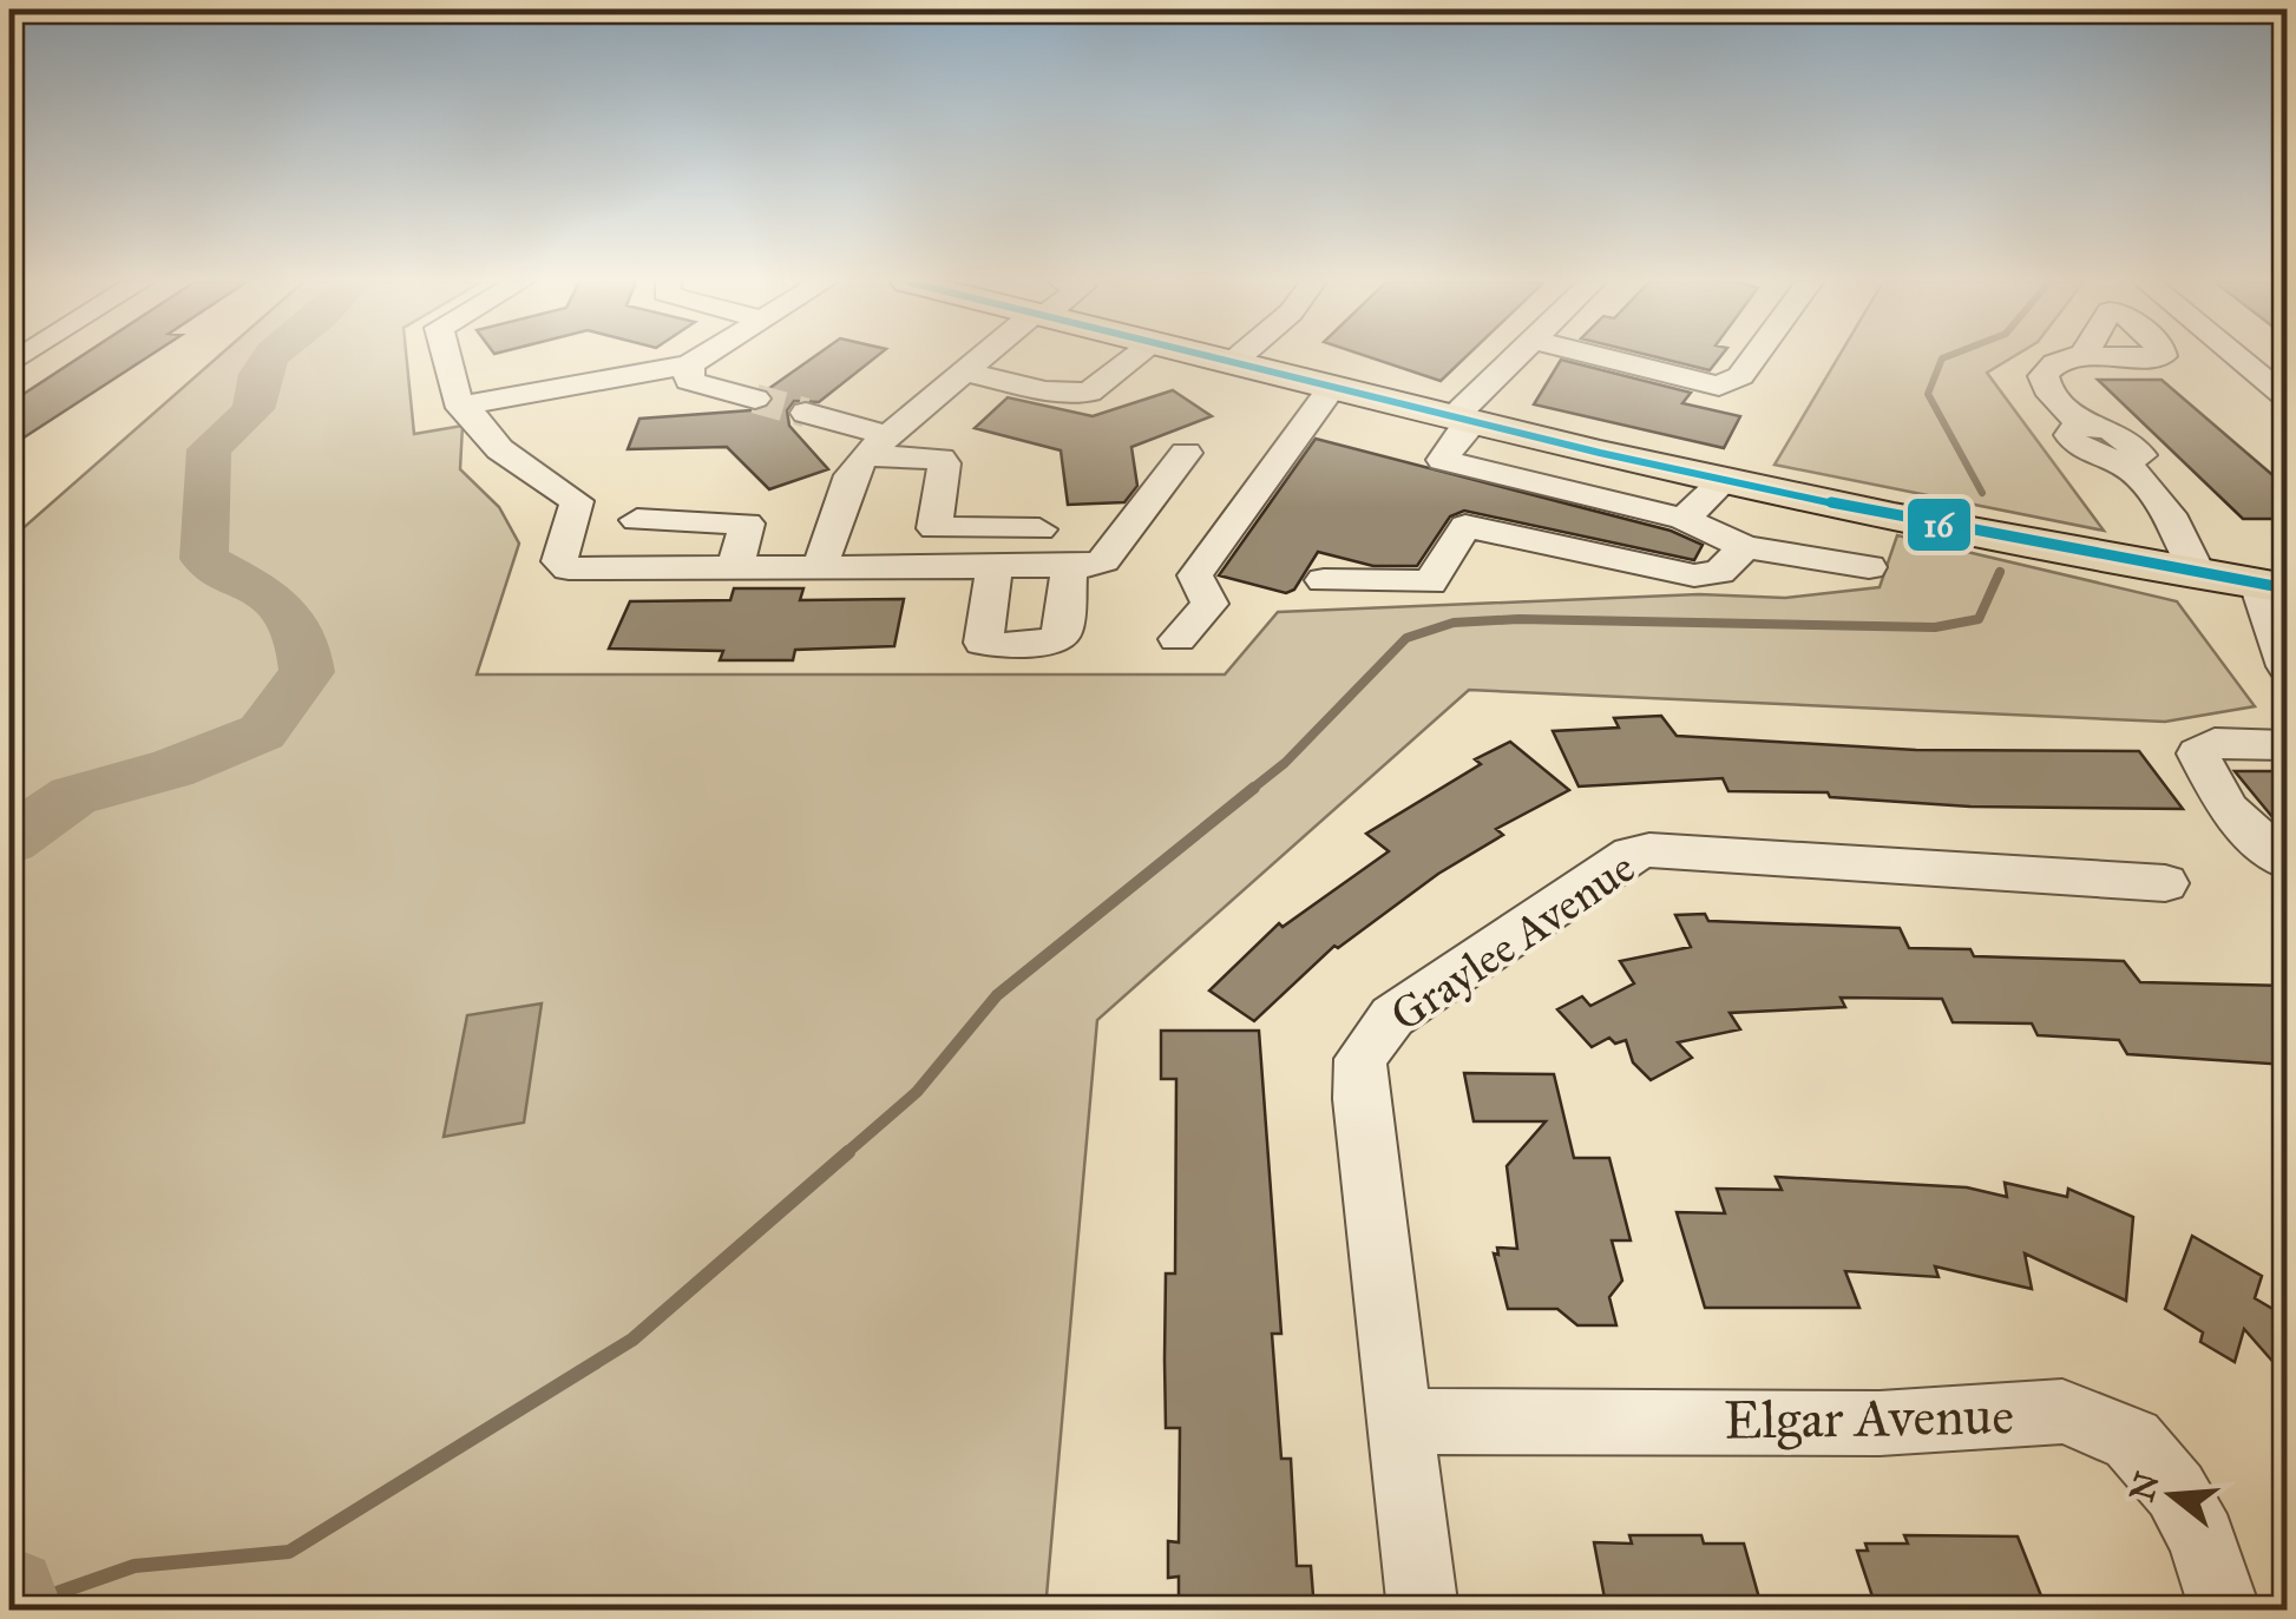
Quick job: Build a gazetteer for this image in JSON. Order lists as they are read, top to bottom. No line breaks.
{"streets":{"street":["Graylee Avenue","Elgar Avenue"]},"crossings":[["Graylee Avenue","Elgar Avenue"]],"lines":["transit line 16"],"north":"left"}
